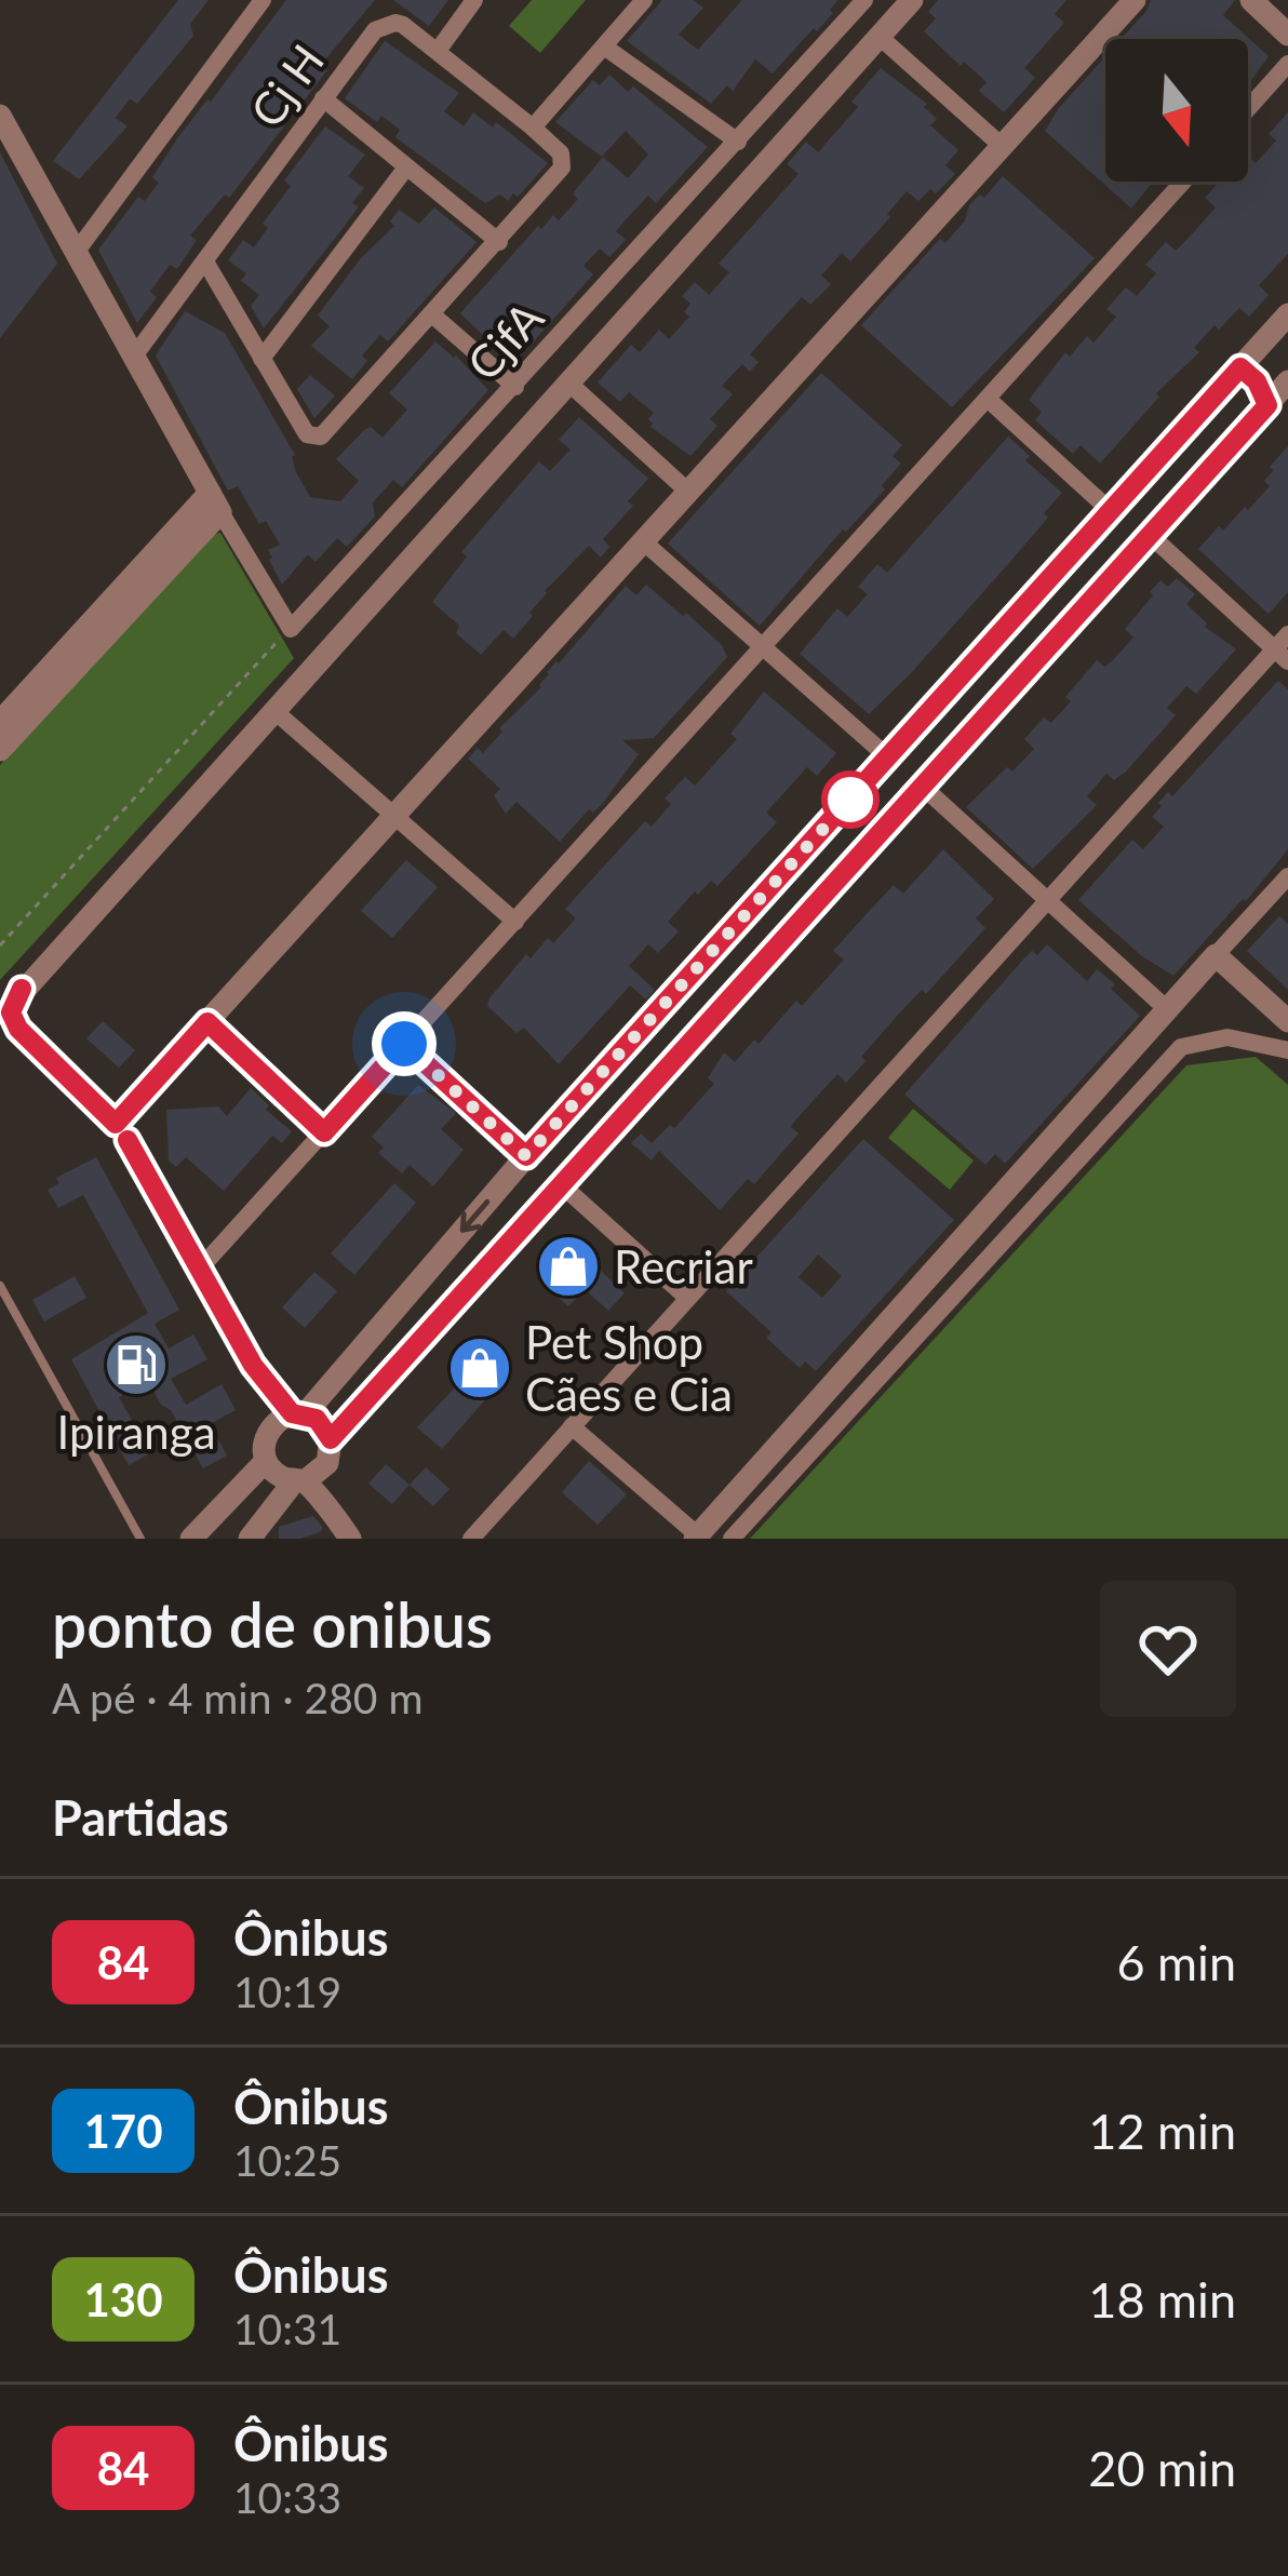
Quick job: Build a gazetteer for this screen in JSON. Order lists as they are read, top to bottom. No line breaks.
{"streets":{"street":["Cj H","CjfA"]},"places":{"shop":["Recriar","Pet Shop Cães e Cia"],"fuel station":["Ipiranga"]},"lines":["bus line 84"],"north":"bottom","page":{"heading":[["ponto de onibus","A pé · 4 min · 280 m"],"Partidas"],"list":[{"mark":"84","name":"Ônibus","note":"10:19","value":"6 min"},{"mark":"170","name":"Ônibus","note":"10:25","value":"12 min"},{"mark":"130","name":"Ônibus","note":"10:31","value":"18 min"},{"mark":"84","name":"Ônibus","note":"10:33","value":"20 min"}]}}
